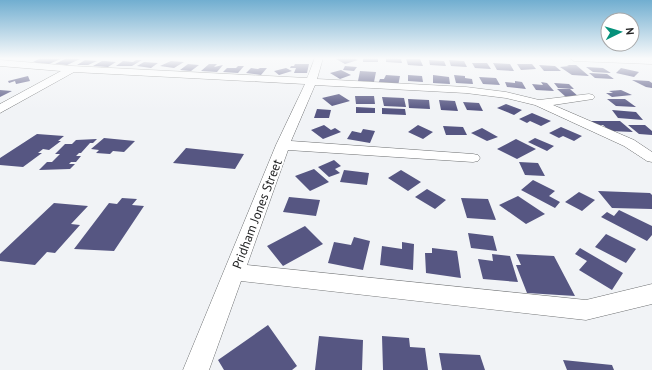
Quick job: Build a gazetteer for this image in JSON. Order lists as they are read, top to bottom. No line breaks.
{"streets":{"street":["Pridham Jones Street"]},"north":"right"}
